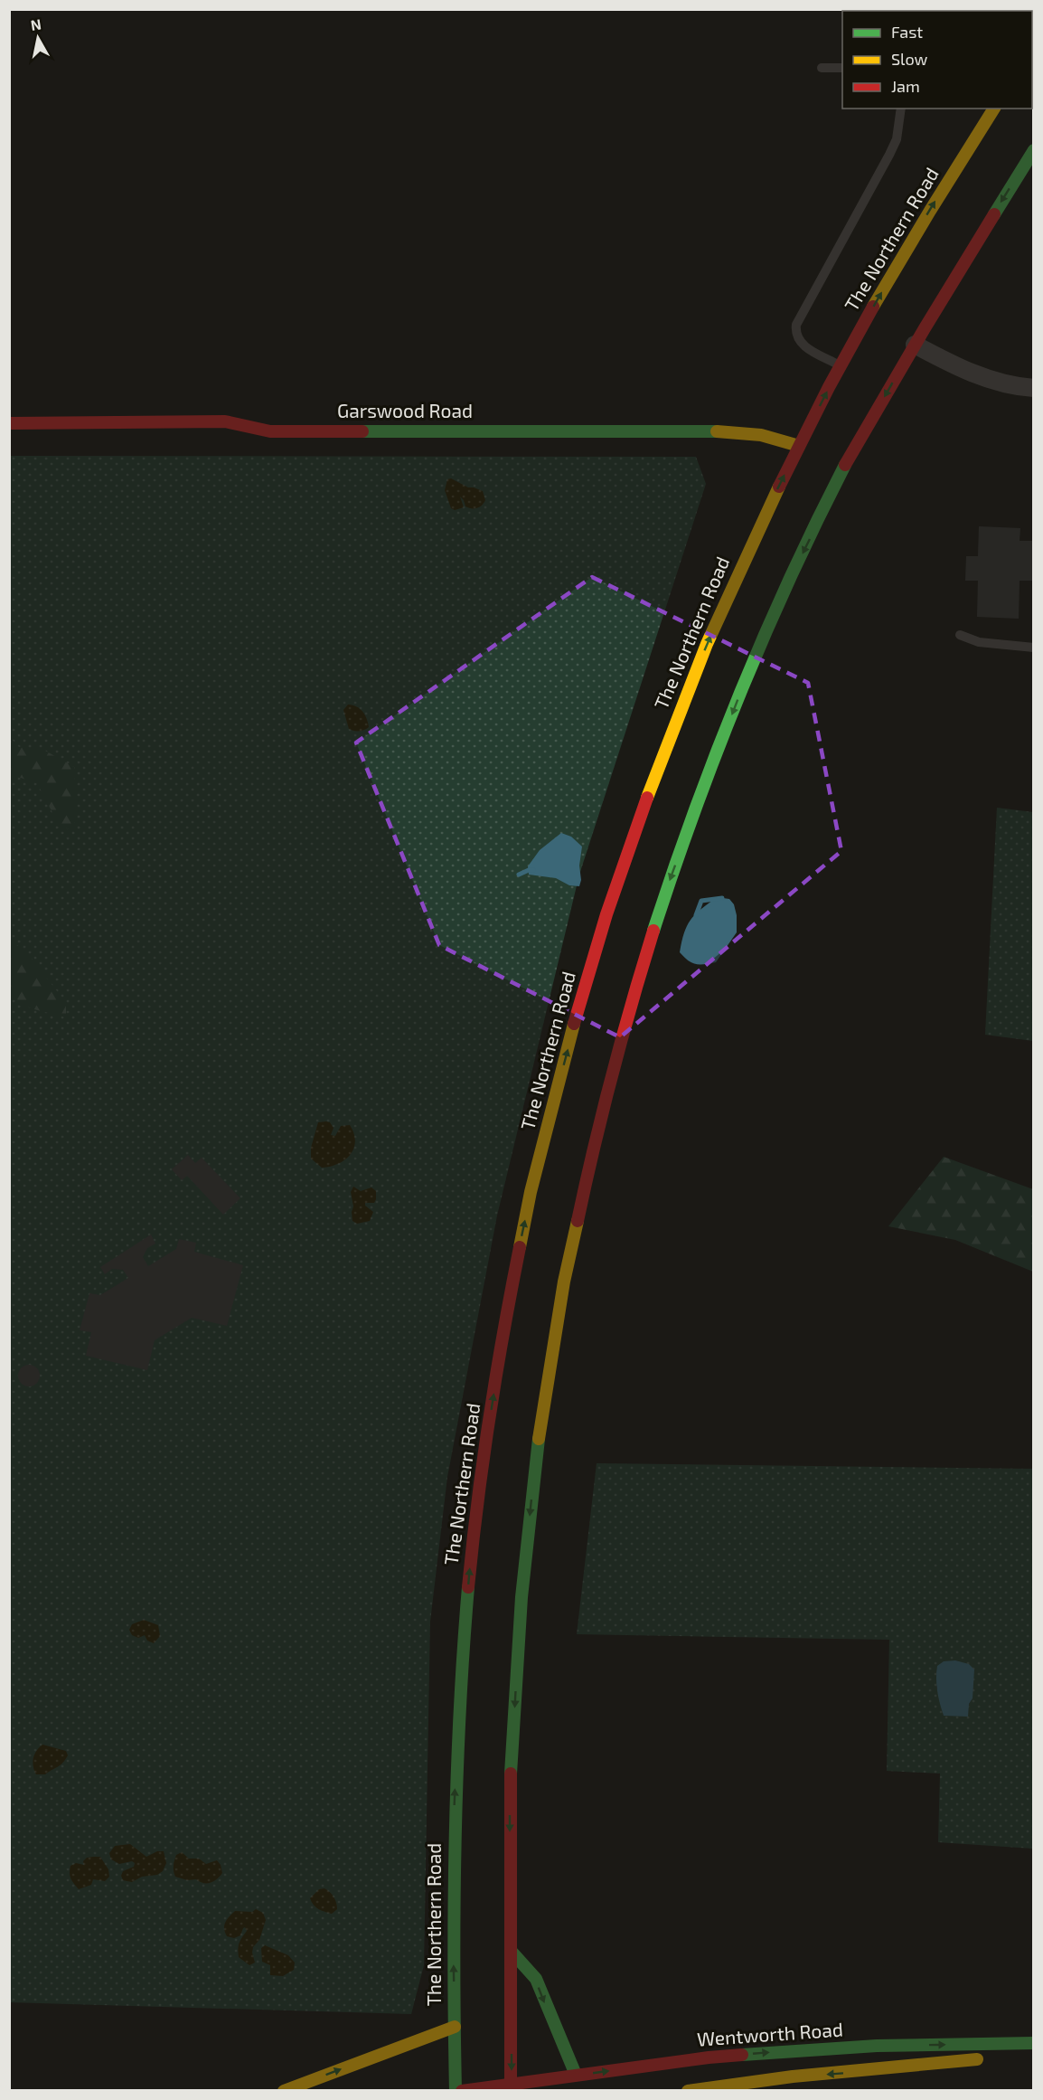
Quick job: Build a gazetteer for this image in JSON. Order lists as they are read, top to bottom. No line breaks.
{"streets":{"main road":["The Northern Road","Garswood Road","Wentworth Road"]},"crossings":[["The Northern Road","Garswood Road"]],"legend":["Fast","Slow","Jam"],"north":"top"}
